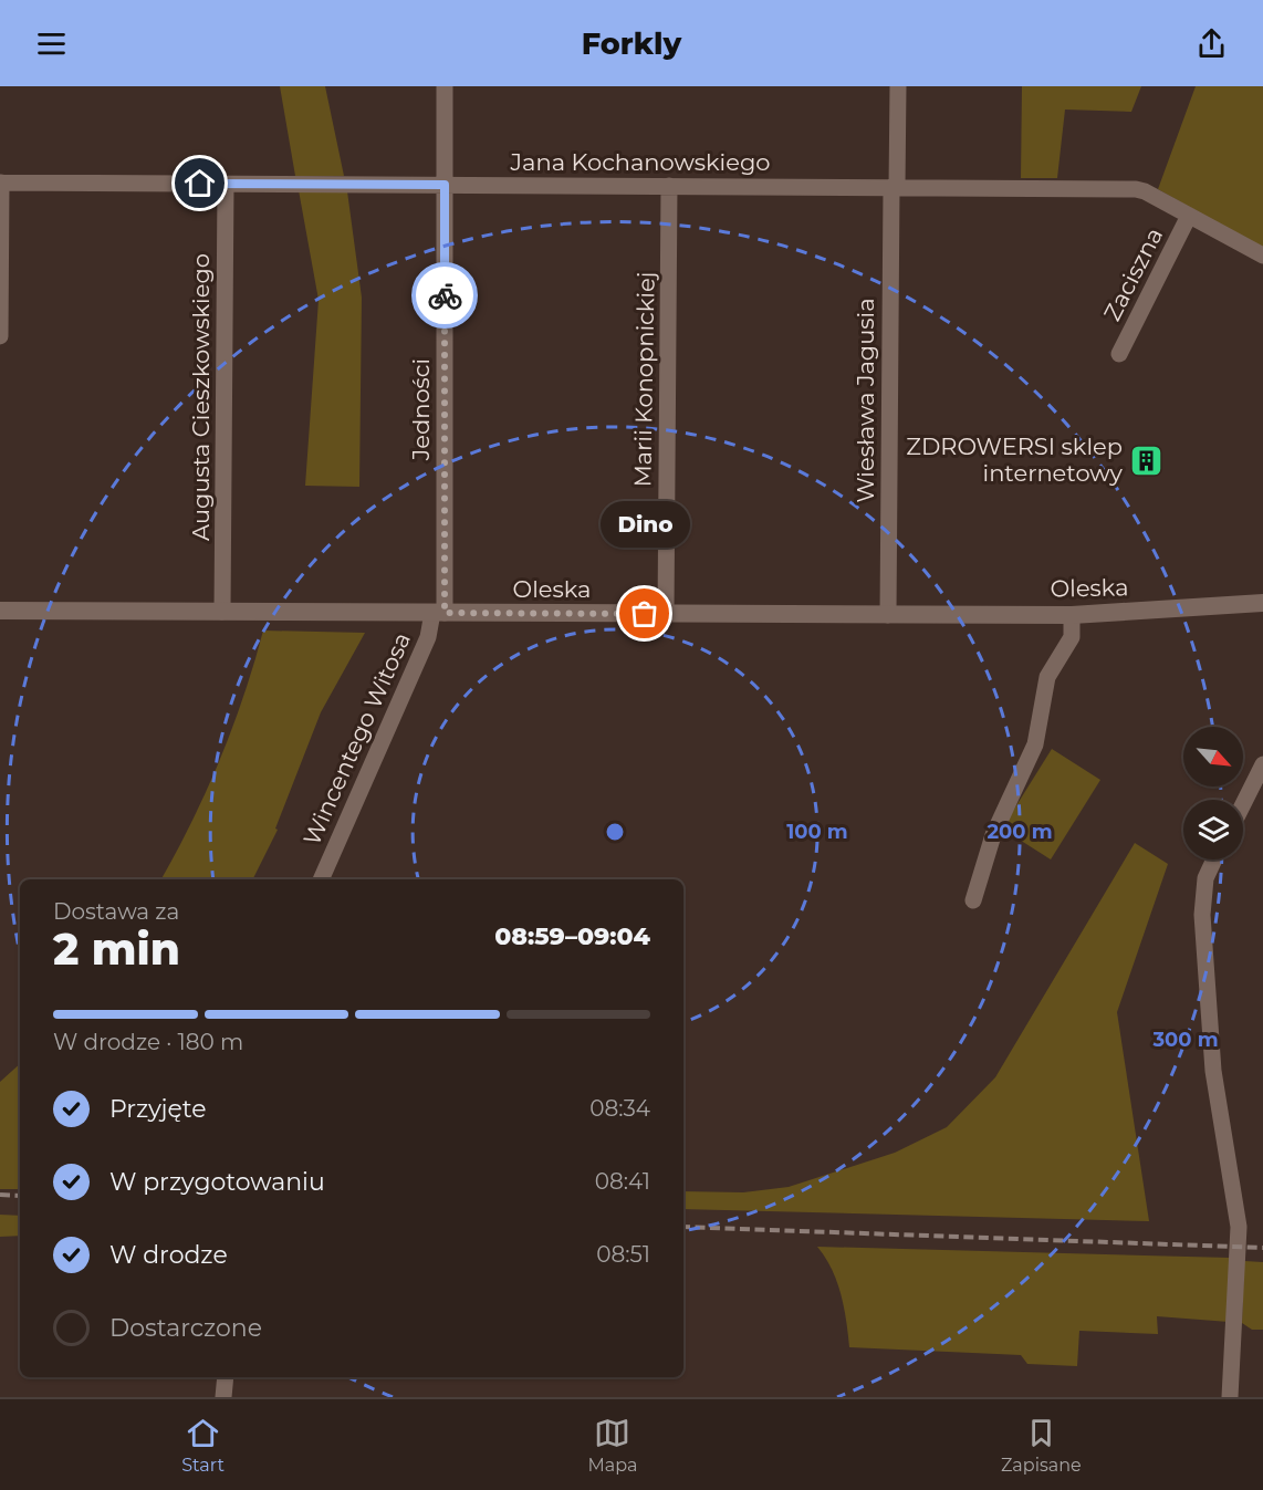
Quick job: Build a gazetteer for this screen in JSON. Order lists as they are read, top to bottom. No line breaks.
{"streets":{"street":["Jana Kochanowskiego","Zaciszna","Marii Konopnickiej","Augusta Cieszkowskiego","Wiesława Jagusia","Jedności","Oleska","Wincentego Witosa"]},"crossings":[["Jana Kochanowskiego","Zaciszna"],["Jana Kochanowskiego","Marii Konopnickiej"],["Jana Kochanowskiego","Augusta Cieszkowskiego"],["Jana Kochanowskiego","Wiesława Jagusia"],["Jana Kochanowskiego","Jedności"],["Marii Konopnickiej","Oleska"],["Augusta Cieszkowskiego","Oleska"],["Wiesława Jagusia","Oleska"],["Jedności","Oleska"],["Jedności","Wincentego Witosa"],["Oleska","Wincentego Witosa"]],"places":{"building":["ZDROWERSI sklep internetowy"],"other":["Dino"]},"north":"bottom right","page":{"header":"Forkly","bubble":"Dino","heading":["2 min","Dostawa za","08:59–09:04"],"bar":"W drodze · 180 m","list":[["Przyjęte","08:34"],["W przygotowaniu","08:41"],["W drodze","08:51"],"Dostarczone"],"tabs":["Start","Mapa","Zapisane"]},"rings":["100 m","200 m","300 m"]}
